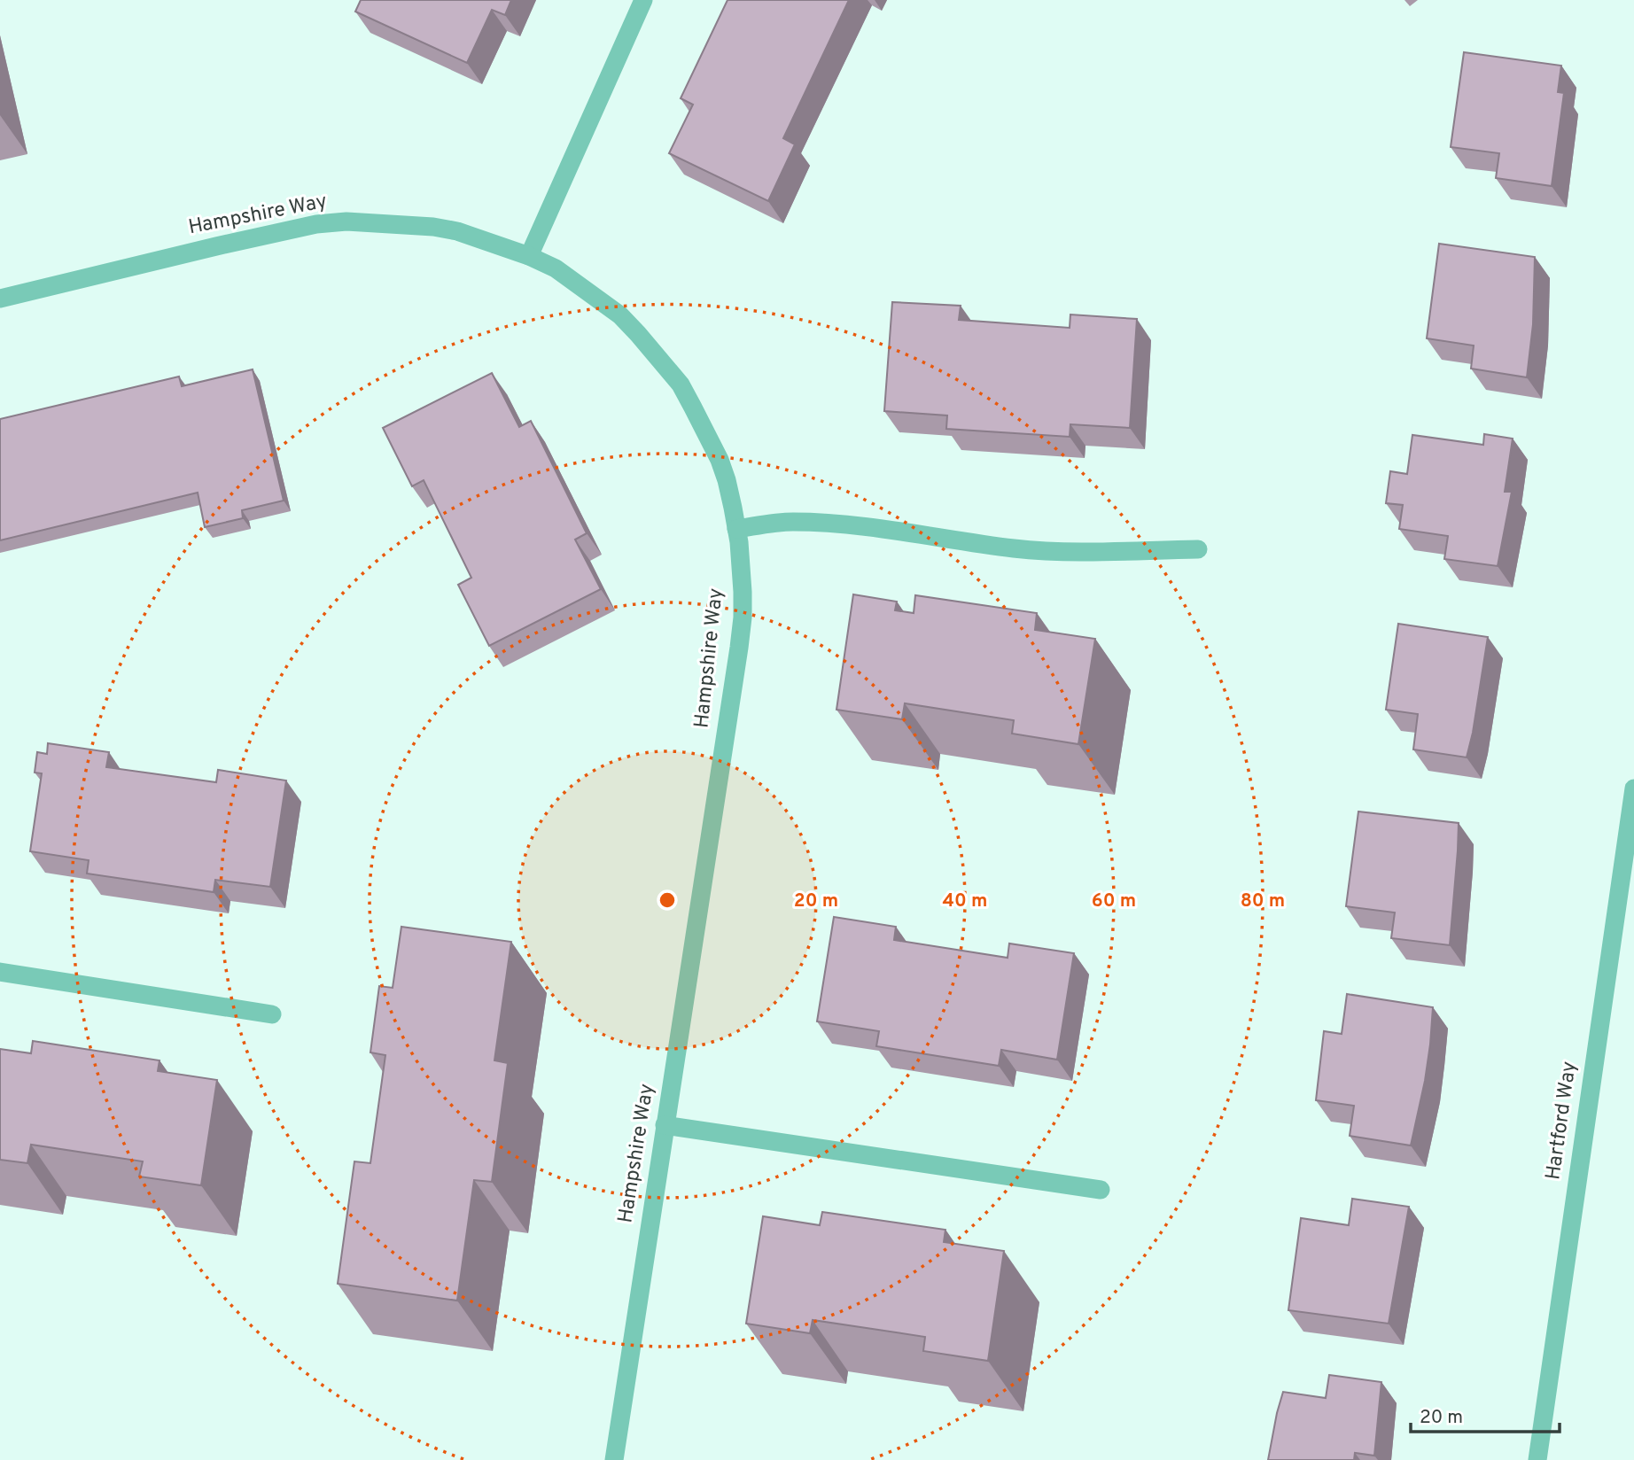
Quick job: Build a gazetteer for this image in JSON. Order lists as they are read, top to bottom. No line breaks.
{"streets":{"street":["Hampshire Way","Hartford Way"]},"scale_bar":"20 m","rings":["20 m","40 m","60 m","80 m"]}
